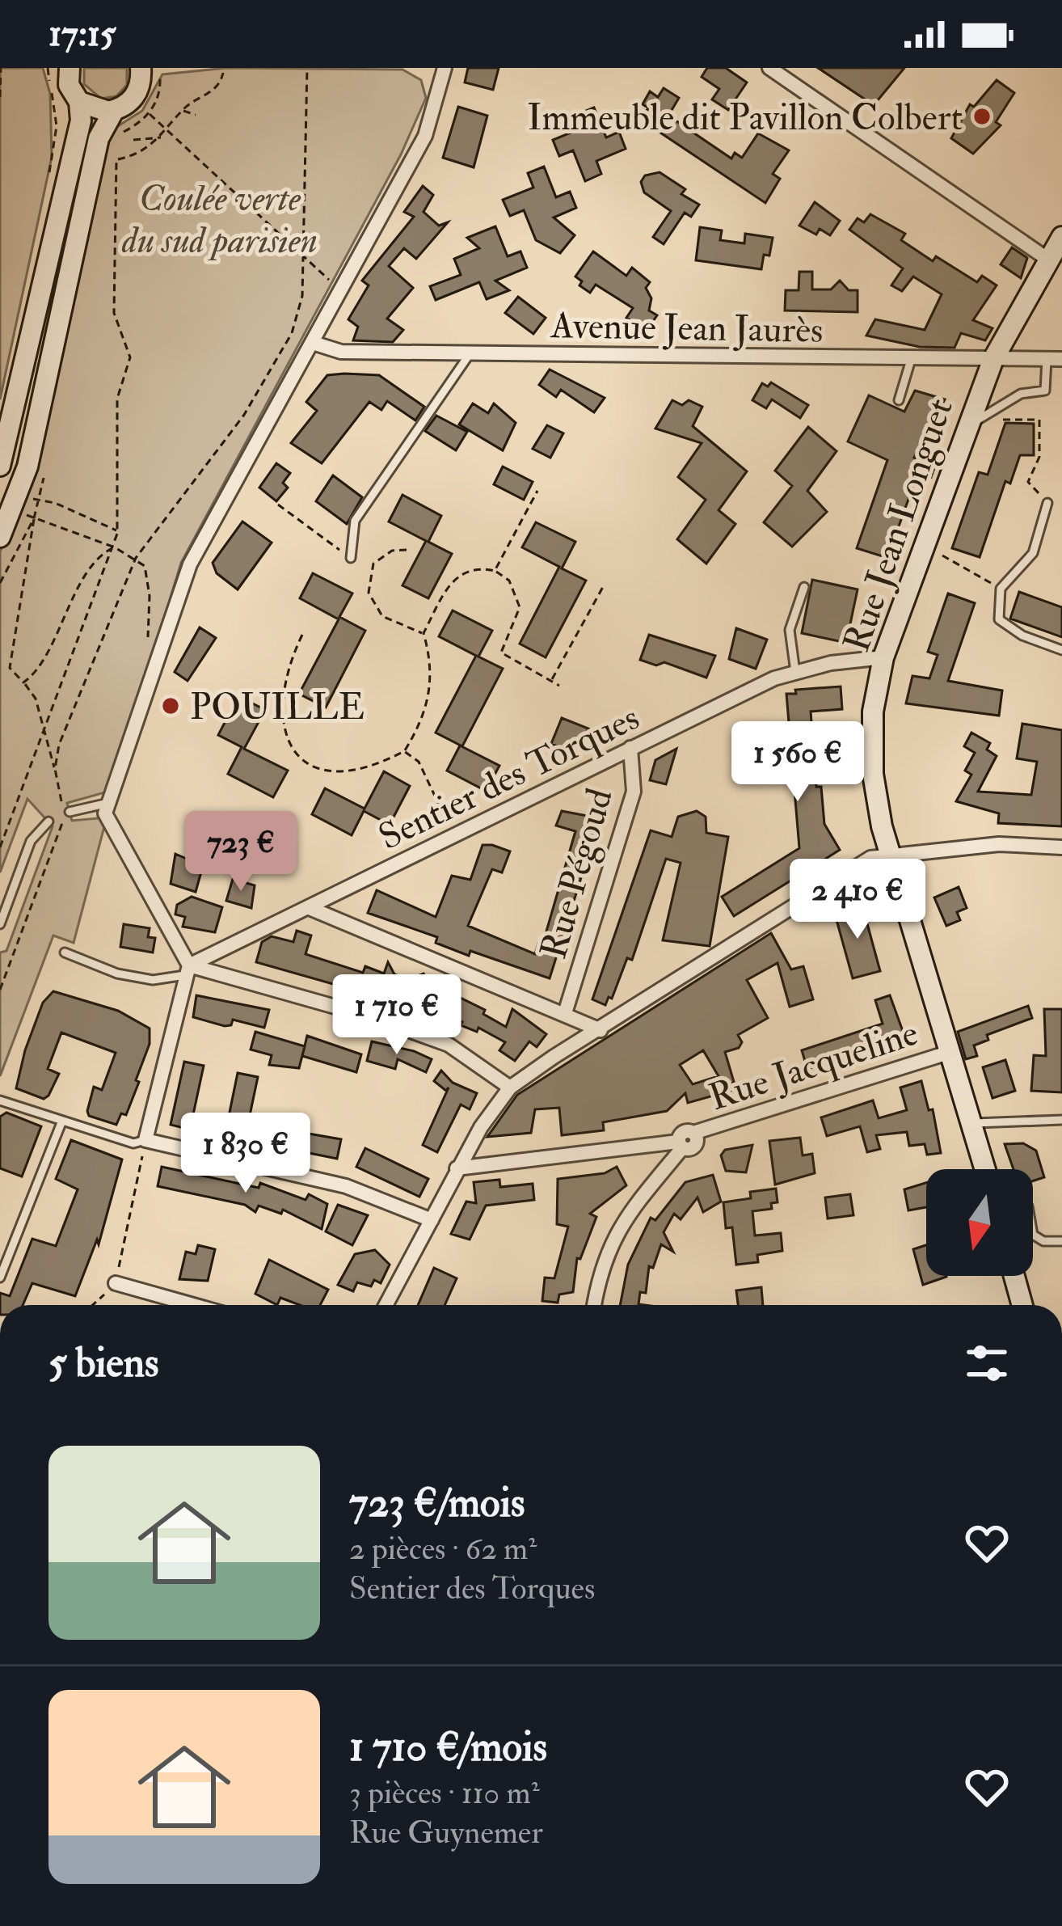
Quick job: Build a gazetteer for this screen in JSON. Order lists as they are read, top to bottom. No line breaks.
{"streets":{"street":["Avenue Jean Jaurès","Rue Jean Longuet","Sentier des Torques","Rue Pégoud","Rue Jacqueline"]},"crossings":[["Avenue Jean Jaurès","Rue Jean Longuet"],["Rue Jean Longuet","Sentier des Torques"],["Rue Jean Longuet","Rue Jacqueline"],["Sentier des Torques","Rue Pégoud"]],"parks":["Coulée verte du sud parisien"],"places":["Immeuble dit Pavillon Colbert","POUILLE"],"north":"bottom","page":{"status":"17:15","price":["1 560 €","723 €","2 410 €","1 710 €","1 830 €"],"heading":"5 biens","list":[{"name":"723 €/mois","note":"2 pièces · 62 m² · Sentier des Torques"},{"name":"1 710 €/mois","note":"3 pièces · 110 m² · Rue Guynemer"}]}}
